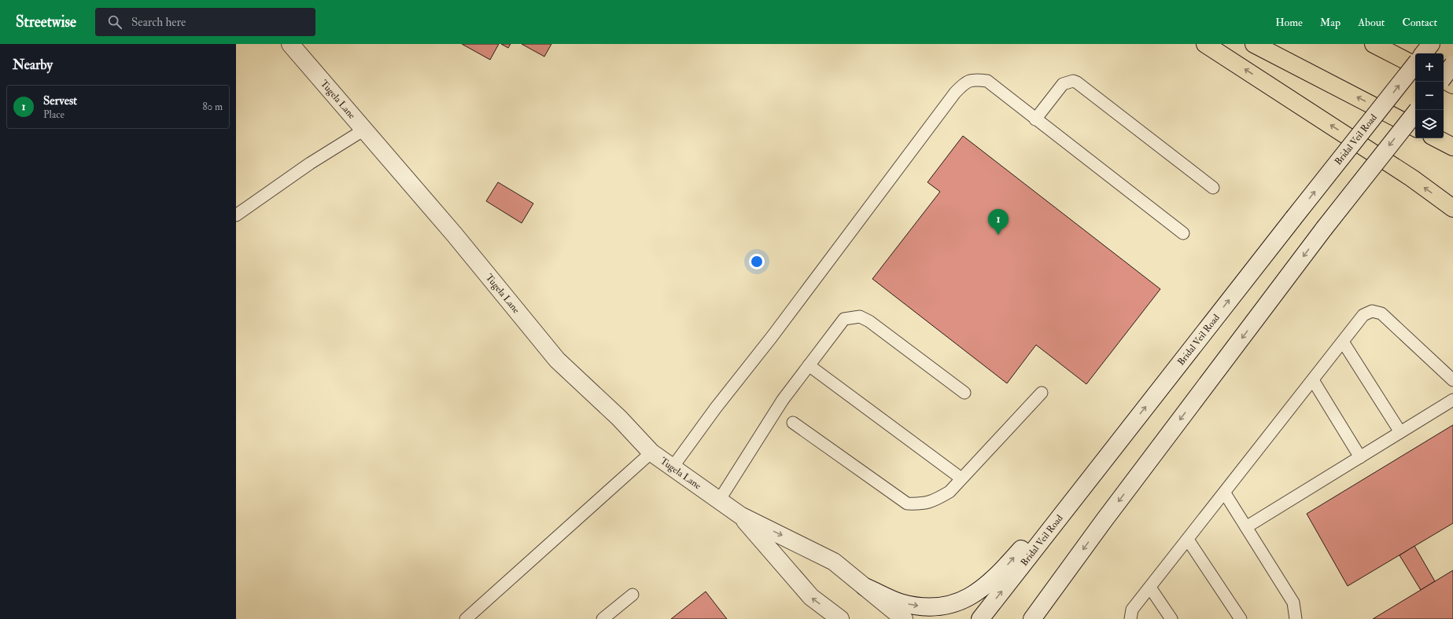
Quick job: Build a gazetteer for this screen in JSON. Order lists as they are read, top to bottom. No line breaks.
{"streets":{"street":["Tugela Lane","Bridal Veil Road"]},"page":{"header":"Streetwise","search":"Search here","nav":["Home","Map","About","Contact"],"heading":"Nearby","map_buttons":["+","−"],"list":[{"mark":"1","name":"Servest","note":"Place","value":"80 m"}],"pins":"1"}}
